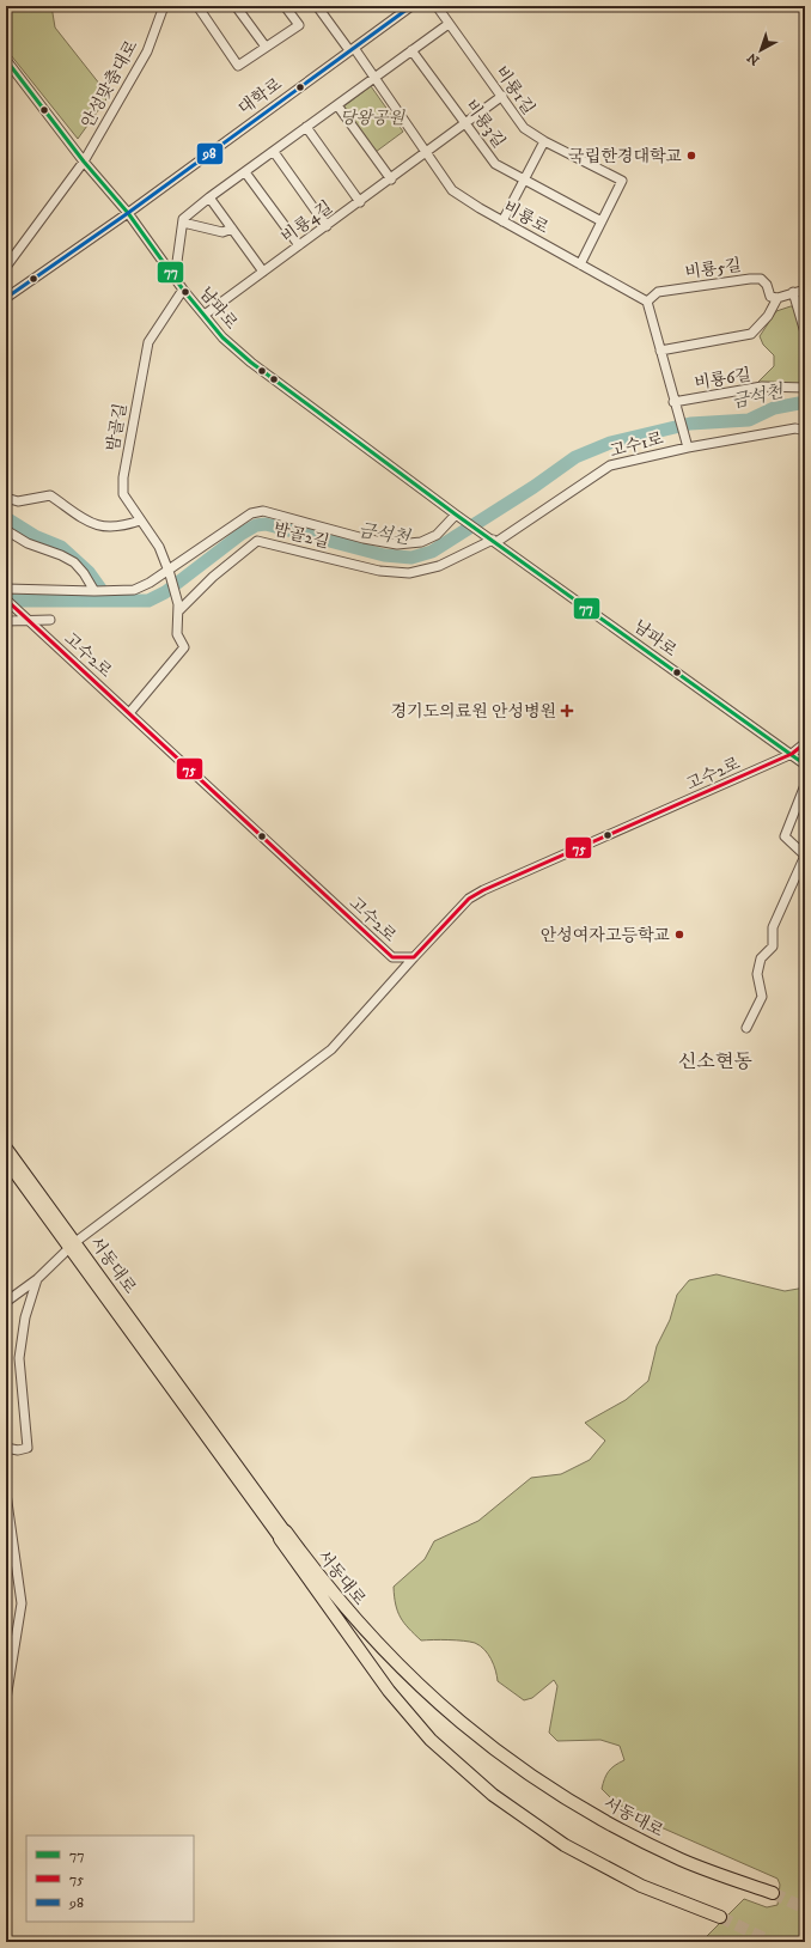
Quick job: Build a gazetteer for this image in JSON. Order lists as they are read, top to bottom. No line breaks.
{"streets":{"highway":["서동대로"],"street":["안성맞춤대로","비룡1길","대학로","비룡3길","비룡로","비룡4길","비룡5길","남파로","비룡6길","밤골길","고수1로","밤골2길","고수2로"]},"crossings":[["안성맞춤대로","남파로"],["비룡1길","비룡3길"],["비룡1길","비룡로"],["비룡1길","비룡4길"],["대학로","비룡로"],["대학로","남파로"],["비룡3길","비룡4길"],["비룡로","비룡4길"],["비룡로","비룡5길"],["비룡4길","남파로"],["남파로","밤골길"],["남파로","고수1로"],["남파로","밤골2길"],["남파로","고수2로"],["밤골길","밤골2길"],["밤골길","고수2로"],["고수1로","밤골2길"]],"districts":["신소현동"],"water":["금석천"],"parks":["당왕공원"],"places":{"other":["국립한경대학교","안성여자고등학교"],"health":["경기도의료원 안성병원"]},"lines":["transit line 98","transit line 77","transit line 75"],"legend":["77","75","98"],"north":"bottom left"}
